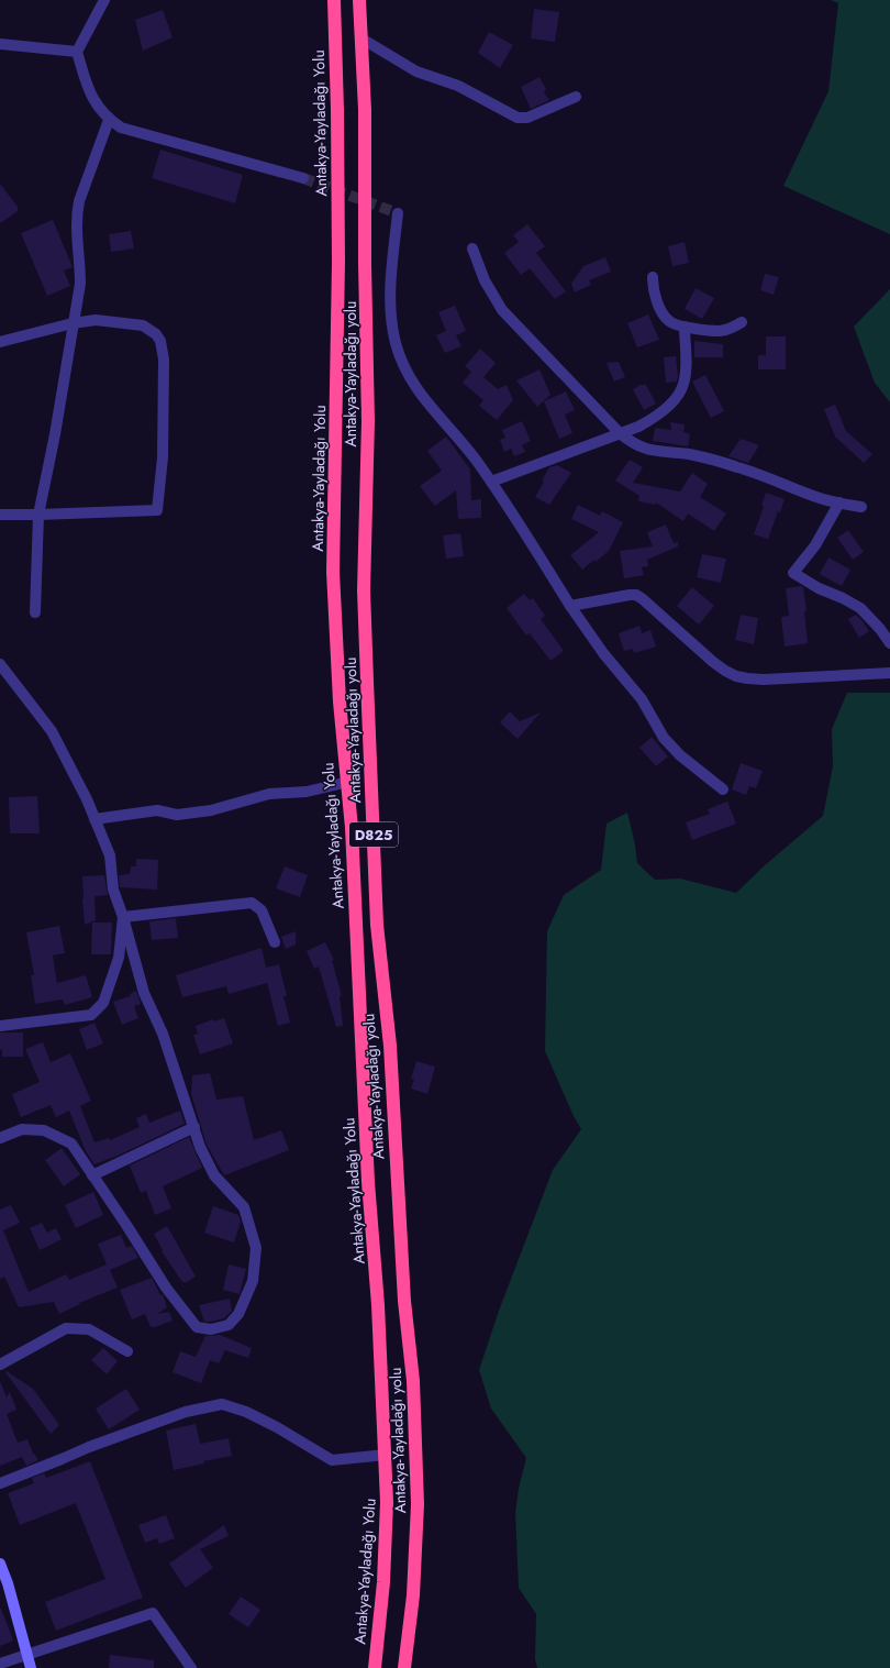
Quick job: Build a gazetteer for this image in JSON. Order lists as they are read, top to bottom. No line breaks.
{"streets":{"highway":["Antakya-Yayladağı Yolu","Antakya-Yayladağı yolu","D825"]}}
